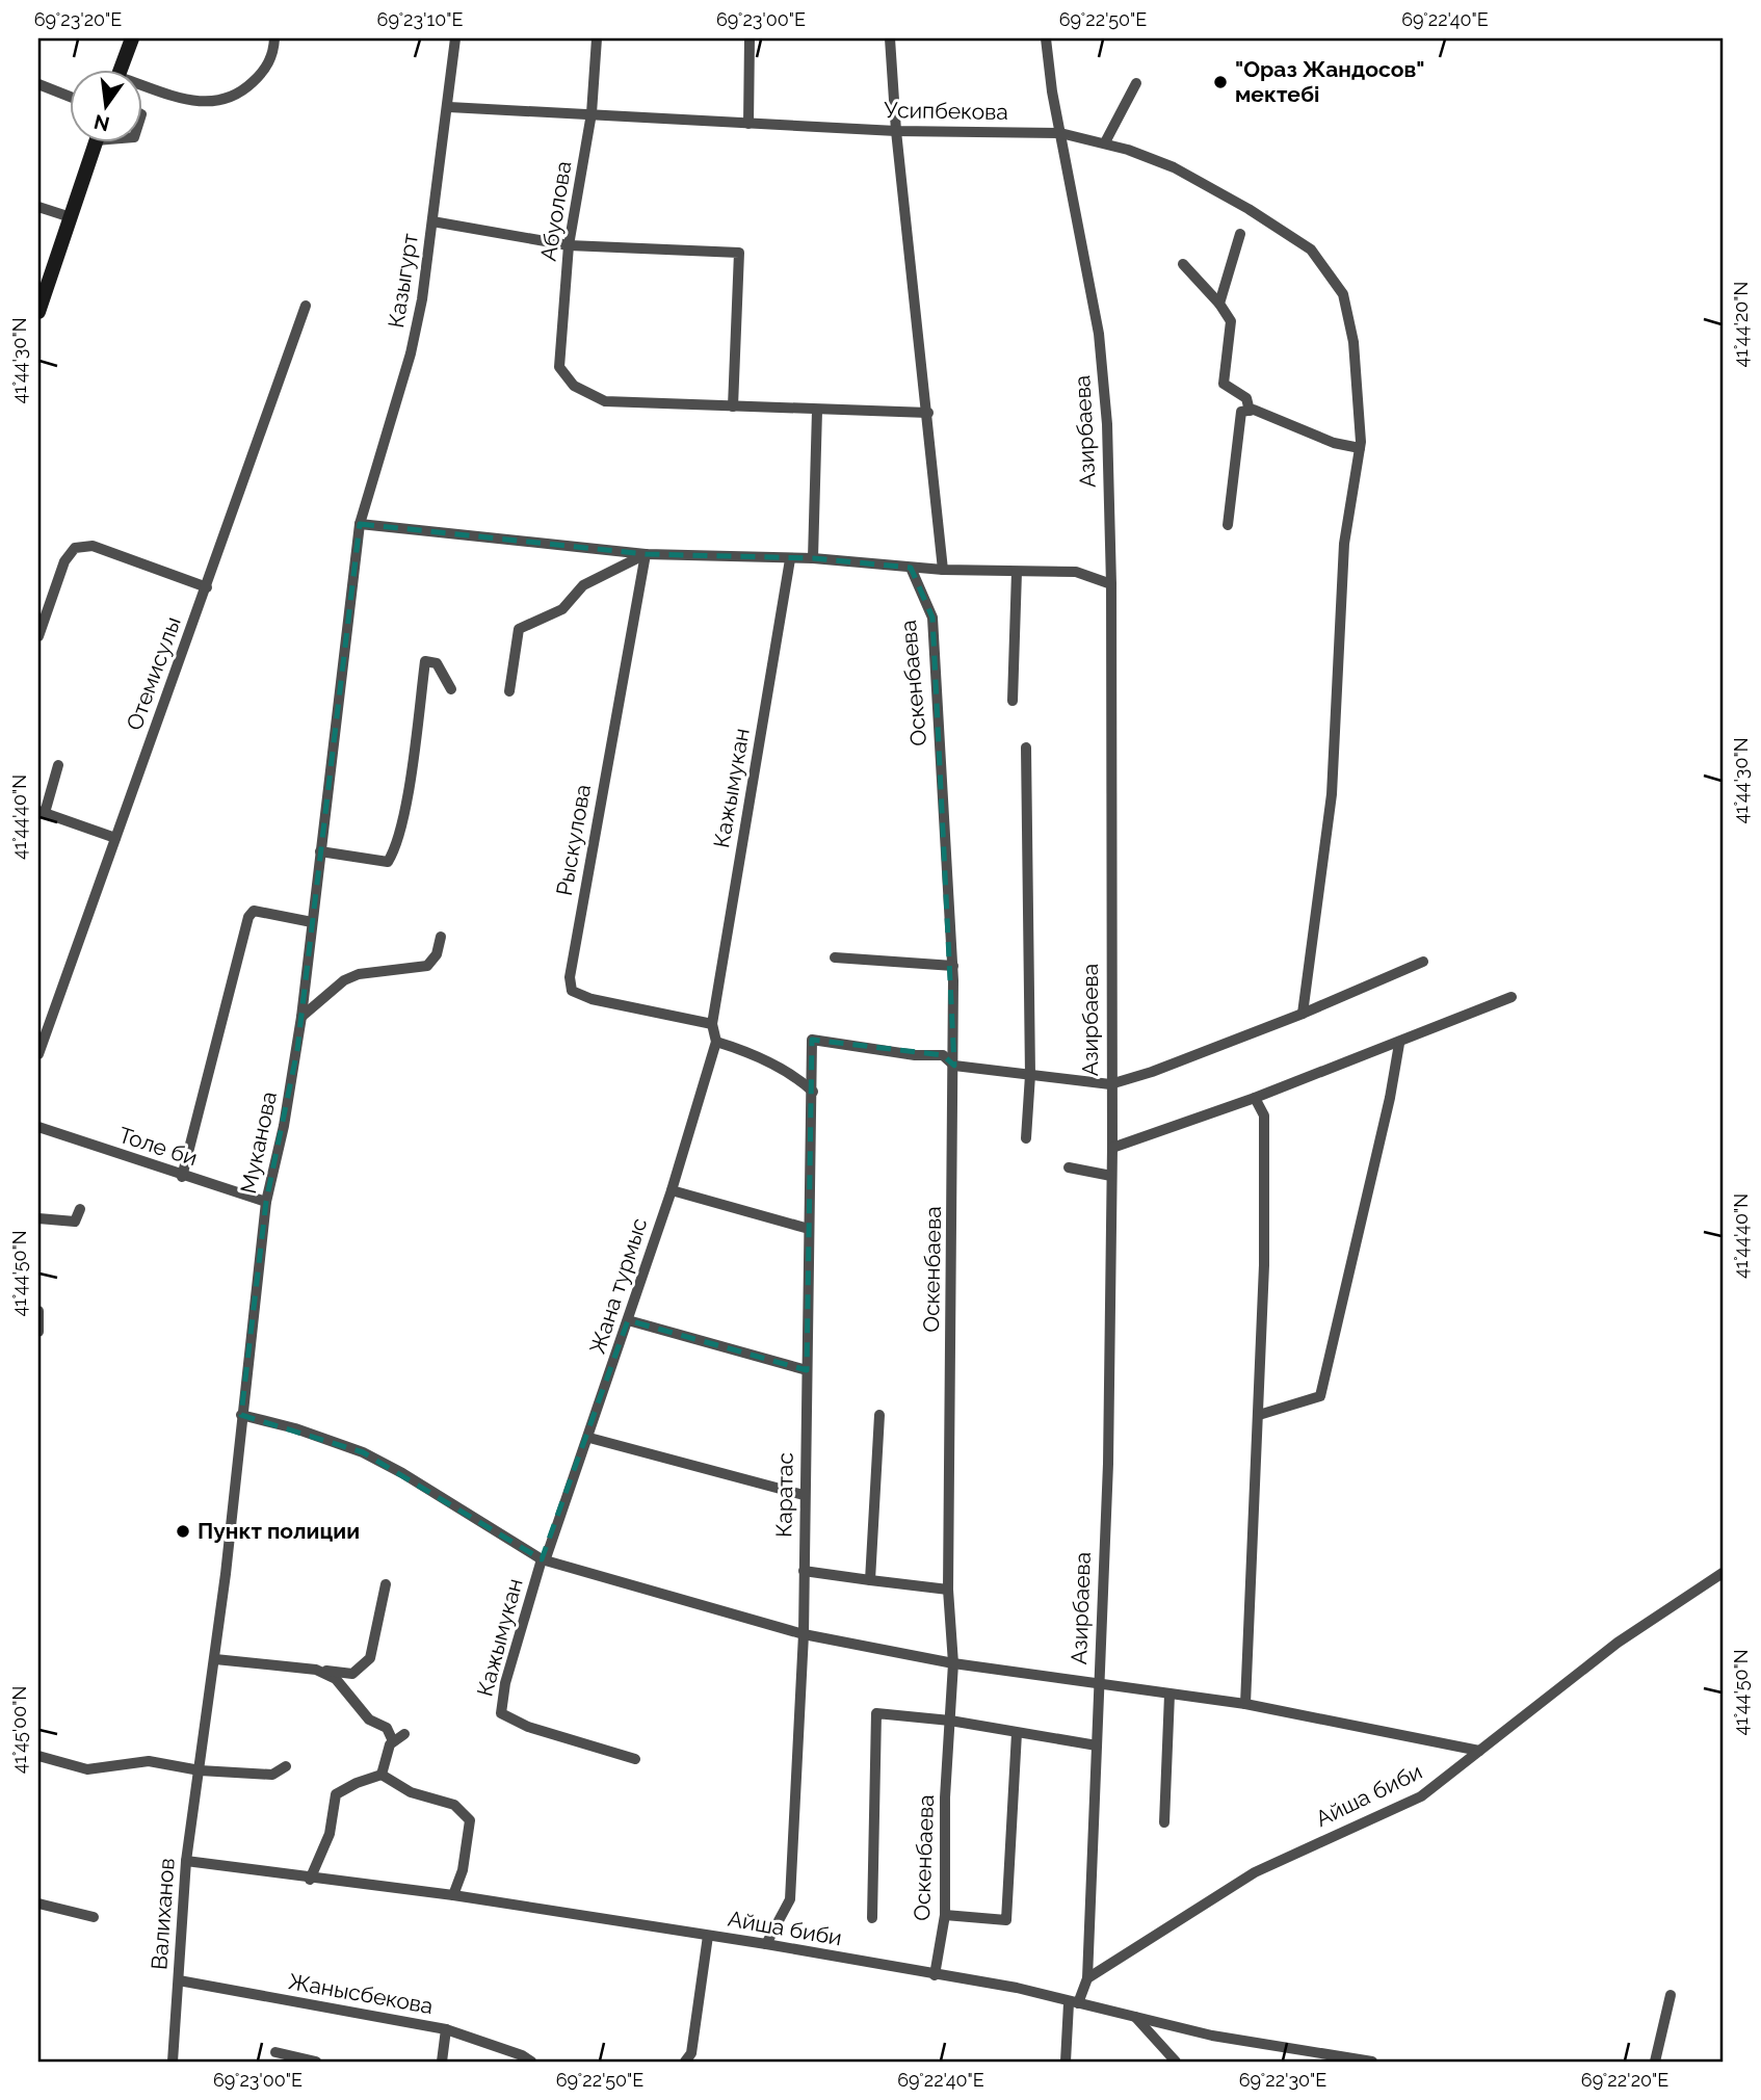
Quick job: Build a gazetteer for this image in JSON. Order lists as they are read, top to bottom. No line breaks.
{"streets":{"street":["Усипбекова","Абуолова","Казыгурт","Азирбаева","Отемисулы","Оскенбаева","Кажымукан","Рыскулова","Муканова","Толе би","Жана турмыс","Каратас","Айша биби","Валиханов","Жанысбекова"]},"crossings":[["Усипбекова","Абуолова"],["Усипбекова","Казыгурт"],["Усипбекова","Азирбаева"],["Казыгурт","Муканова"],["Азирбаева","Айша биби"],["Оскенбаева","Каратас"],["Оскенбаева","Айша биби"],["Кажымукан","Рыскулова"],["Кажымукан","Жана турмыс"],["Рыскулова","Жана турмыс"],["Муканова","Толе би"],["Муканова","Валиханов"],["Каратас","Айша биби"],["Айша биби","Валиханов"],["Валиханов","Жанысбекова"]],"places":["\"Ораз Жандосов\" мектебі","Пункт полиции"],"north":"bottom","coordinates":["69°23'20\"E","69°23'10\"E","69°23'00\"E","69°22'50\"E","69°22'40\"E","41°44'20\"N","41°44'30\"N","41°44'40\"N","41°44'50\"N","41°45'00\"N","69°22'30\"E","69°22'20\"E"]}
